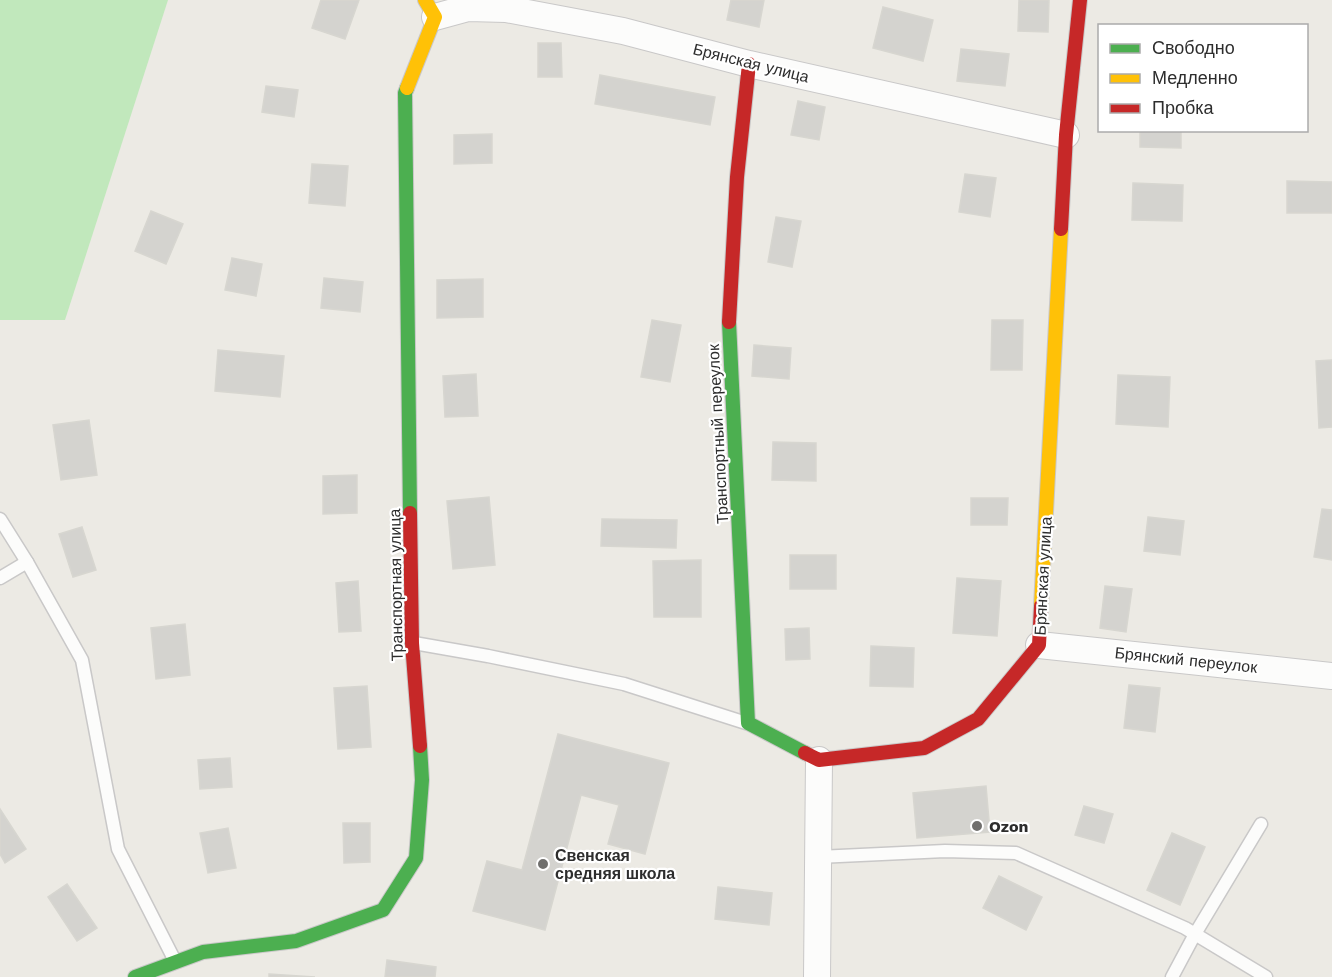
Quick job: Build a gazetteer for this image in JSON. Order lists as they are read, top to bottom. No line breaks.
{"streets":{"street":["Брянская улица","Транспортный переулок","Транспортная улица","Брянский переулок"]},"crossings":[["Брянская улица","Транспортный переулок"],["Брянская улица","Транспортная улица"],["Брянская улица","Брянский переулок"]],"places":["Ozon","Свенская средняя школа"],"legend":["Свободно","Медленно","Пробка"]}
